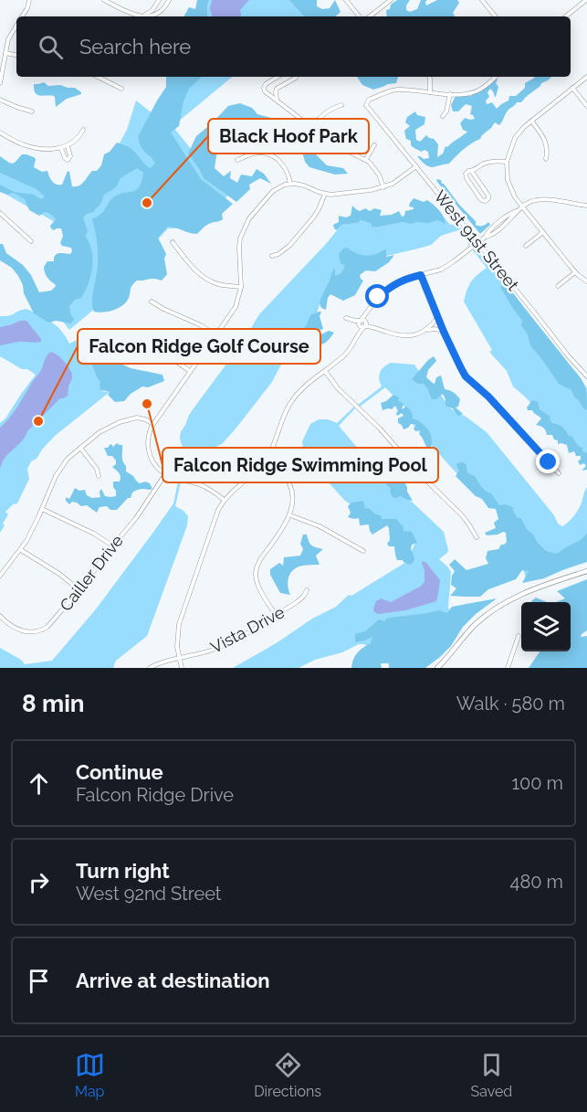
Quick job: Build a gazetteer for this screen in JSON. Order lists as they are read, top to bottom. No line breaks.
{"streets":{"street":["West 91st Street","Cailler Drive","Vista Drive"]},"places":["Black Hoof Park","Falcon Ridge Swimming Pool","Falcon Ridge Golf Course"],"page":{"search":"Search here","heading":["8 min","Walk · 580 m"],"list":[["Continue","Falcon Ridge Drive","100 m"],["Turn right","West 92nd Street","480 m"],"Arrive at destination"],"nav":["Map","Directions","Saved"]}}
